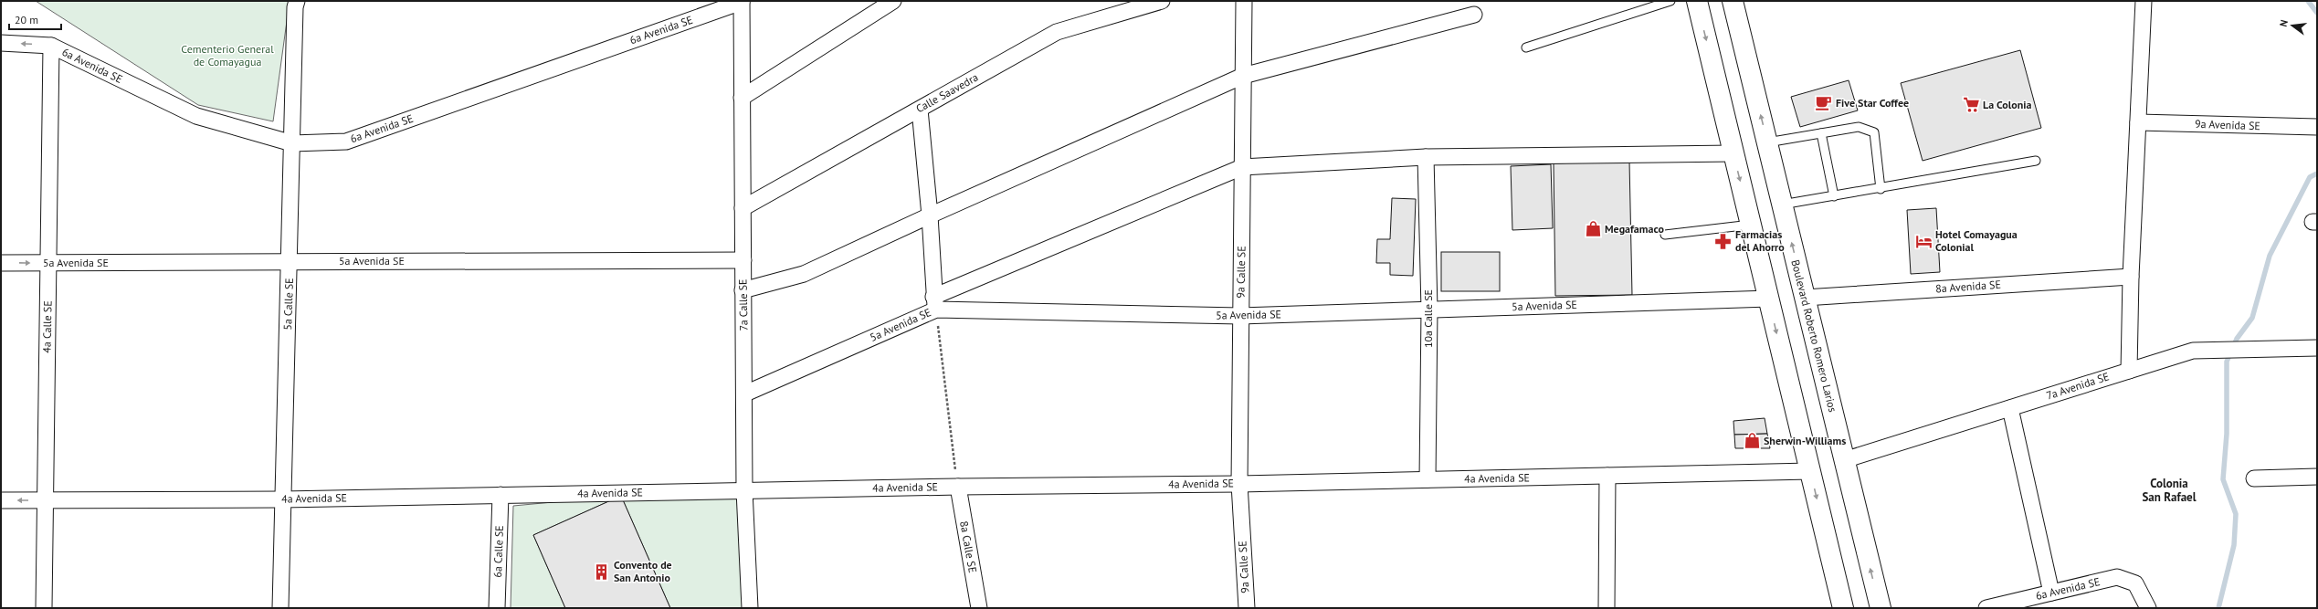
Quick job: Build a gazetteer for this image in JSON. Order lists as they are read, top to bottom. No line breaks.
{"streets":{"main road":["Boulevard Roberto Romero Larios"],"street":["6a Avenida SE","Calle Saavedra","9a Avenida SE","5a Avenida SE","9a Calle SE","8a Avenida SE","5a Calle SE","7a Calle SE","10a Calle SE","4a Calle SE","7a Avenida SE","4a Avenida SE","8a Calle SE","6a Calle SE"]},"crossings":[["6a Avenida SE","5a Calle SE"],["6a Avenida SE","7a Calle SE"],["6a Avenida SE","4a Calle SE"],["Calle Saavedra","7a Calle SE"],["5a Avenida SE","9a Calle SE"],["5a Avenida SE","5a Calle SE"],["5a Avenida SE","7a Calle SE"],["5a Avenida SE","10a Calle SE"],["5a Avenida SE","4a Calle SE"],["9a Calle SE","4a Avenida SE"],["8a Avenida SE","Boulevard Roberto Romero Larios"],["5a Calle SE","4a Avenida SE"],["7a Calle SE","4a Avenida SE"],["10a Calle SE","4a Avenida SE"],["4a Calle SE","4a Avenida SE"],["Boulevard Roberto Romero Larios","7a Avenida SE"],["4a Avenida SE","8a Calle SE"],["4a Avenida SE","6a Calle SE"]],"districts":["Colonia San Rafael"],"parks":["Cementerio General de Comayagua"],"places":{"cafe":["Five Star Coffee"],"supermarket":["La Colonia"],"shop":["Megafamaco","Sherwin-Williams"],"pharmacy":["Farmacias del Ahorro"],"hotel":["Hotel Comayagua Colonial"],"building":["Convento de San Antonio"]},"scale_bar":"20 m","north":"left"}
